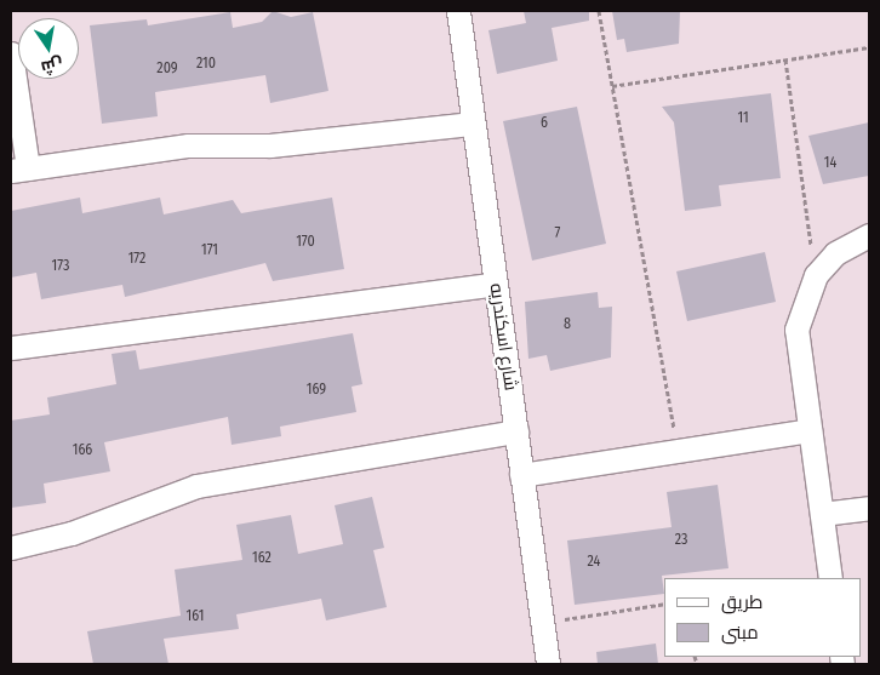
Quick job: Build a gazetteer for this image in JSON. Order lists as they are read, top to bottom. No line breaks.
{"streets":{"street":["شارع اسكندريه"]},"house_numbers":["210","209","11","6","14","7","170","171","172","173","8","169","166","23","162","24","161"],"legend":["طريق","مبنى"],"north":"bottom"}
